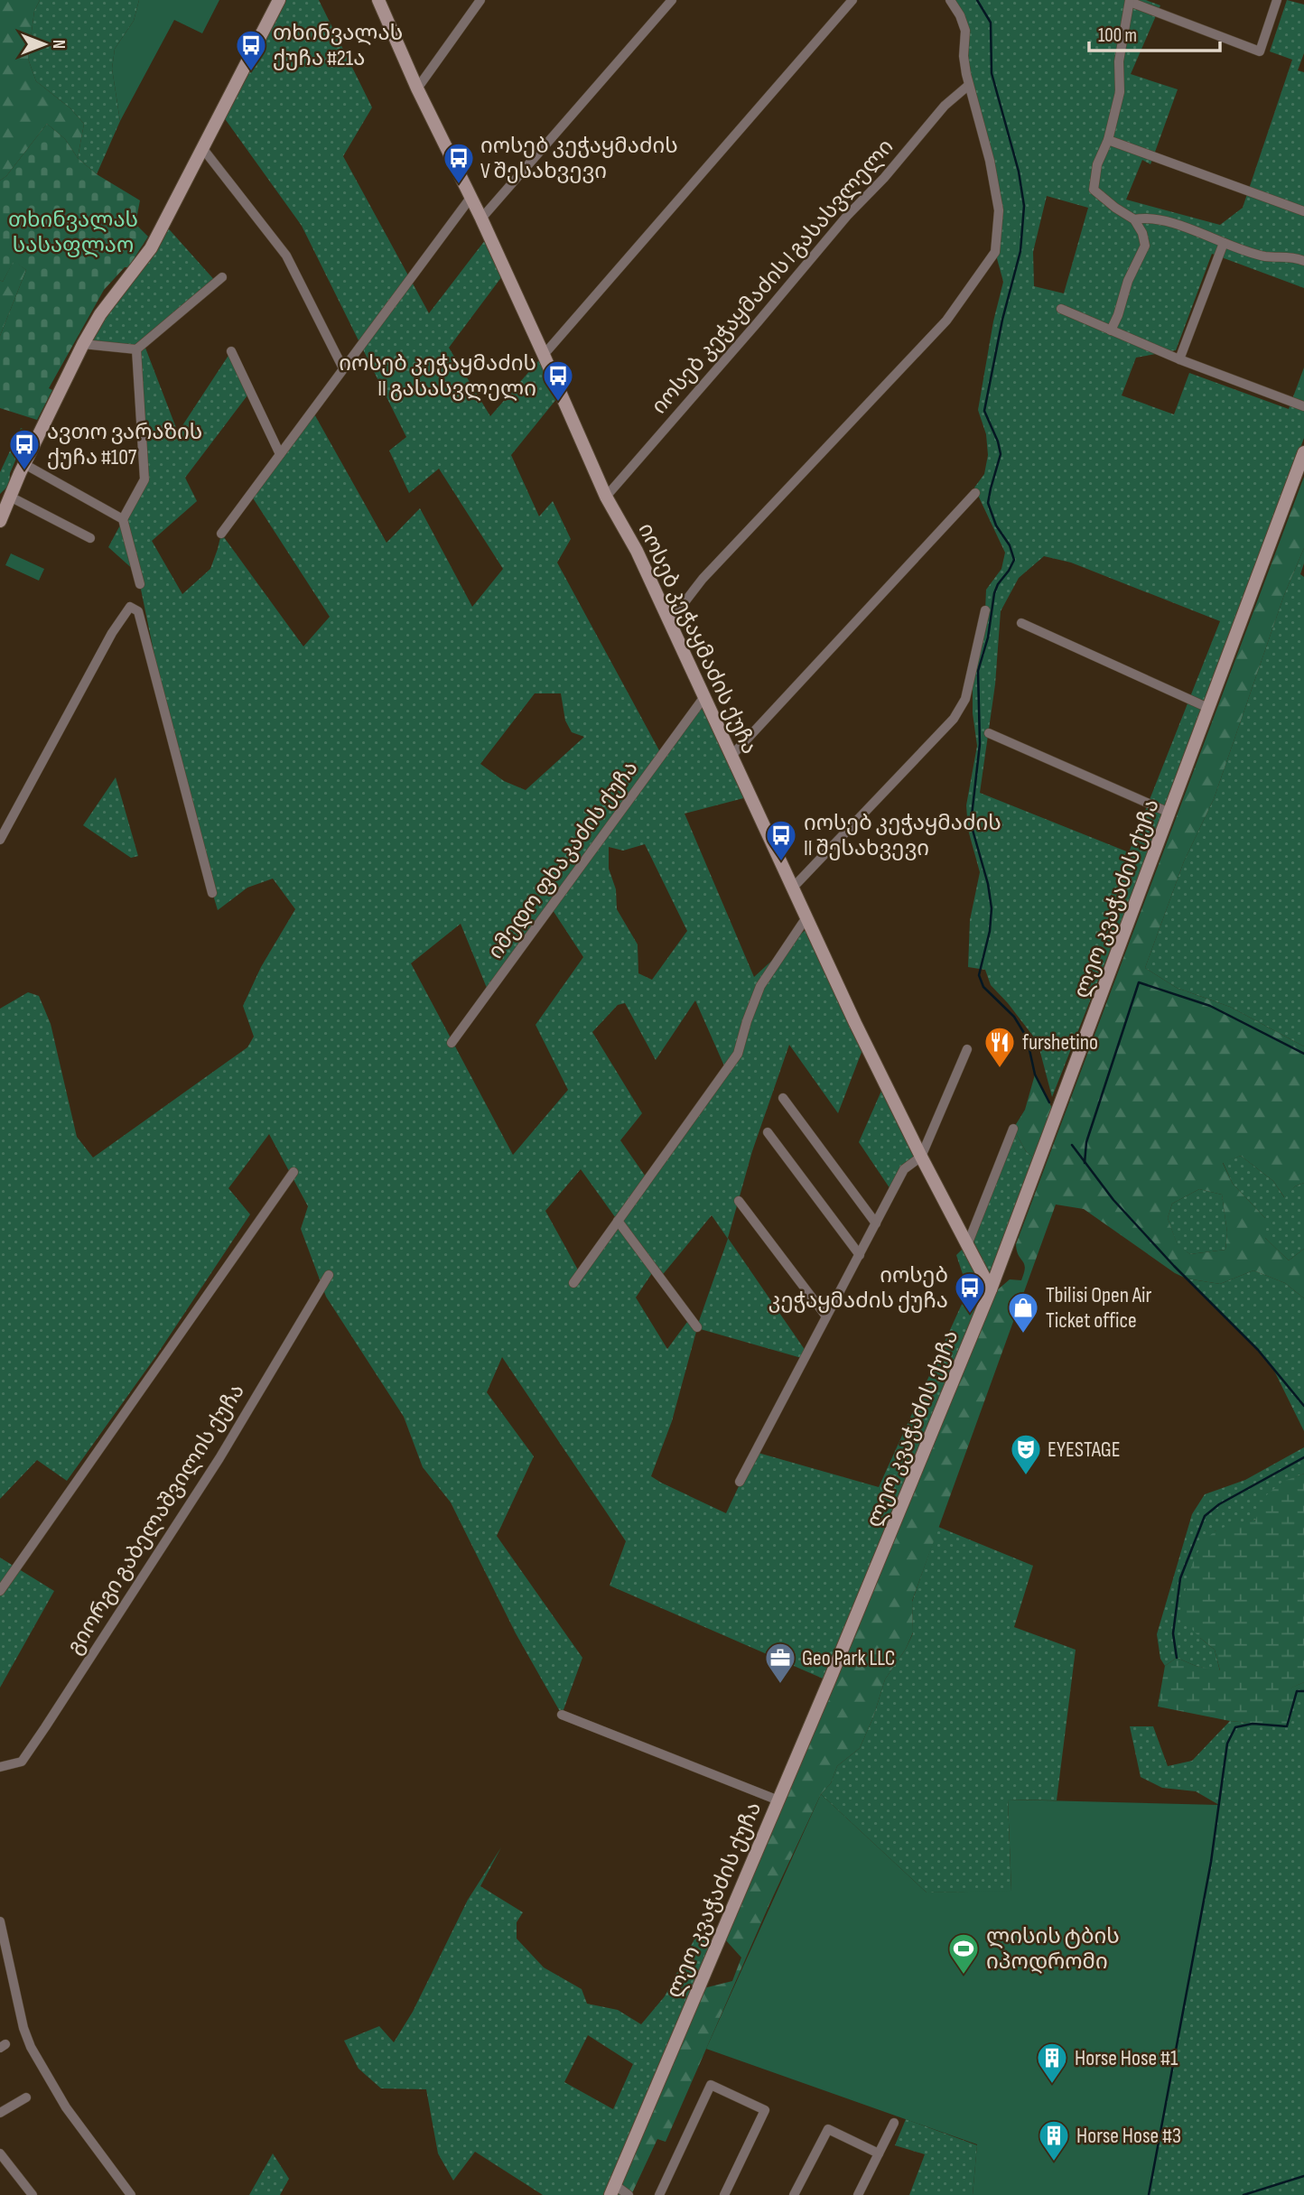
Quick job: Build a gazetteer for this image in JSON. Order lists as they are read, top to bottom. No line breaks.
{"streets":{"street":["იოსებ კეჭაყმაძის I გასასვლელი","იოსებ კეჭაყმაძის ქუჩა","იმედო ფხაკაძის ქუჩა","ლეო კვაჭაძის ქუჩა","გიორგი გაბელაშვილის ქუჩა"]},"crossings":[["იოსებ კეჭაყმაძის I გასასვლელი","იოსებ კეჭაყმაძის ქუჩა"],["იოსებ კეჭაყმაძის ქუჩა","იმედო ფხაკაძის ქუჩა"],["იოსებ კეჭაყმაძის ქუჩა","ლეო კვაჭაძის ქუჩა"]],"parks":["თხინვალას სასაფლაო"],"places":{"bus stop":["თხინვალას ქუჩა #21ა","იოსებ კეჭაყმაძის V შესახვევი","იოსებ კეჭაყმაძის II გასასვლელი","ავთო ვარაზის ქუჩა #107","იოსებ კეჭაყმაძის II შესახვევი","იოსებ კეჭაყმაძის ქუჩა"],"restaurant":["furshetino"],"shop":["Tbilisi Open Air Ticket office"],"theatre":["EYESTAGE"],"office":["Geo Park LLC"],"sports":["ლისის ტბის იპოდრომი"],"building":["Horse Hose #1","Horse Hose #3"]},"scale_bar":"100 m","north":"right"}
